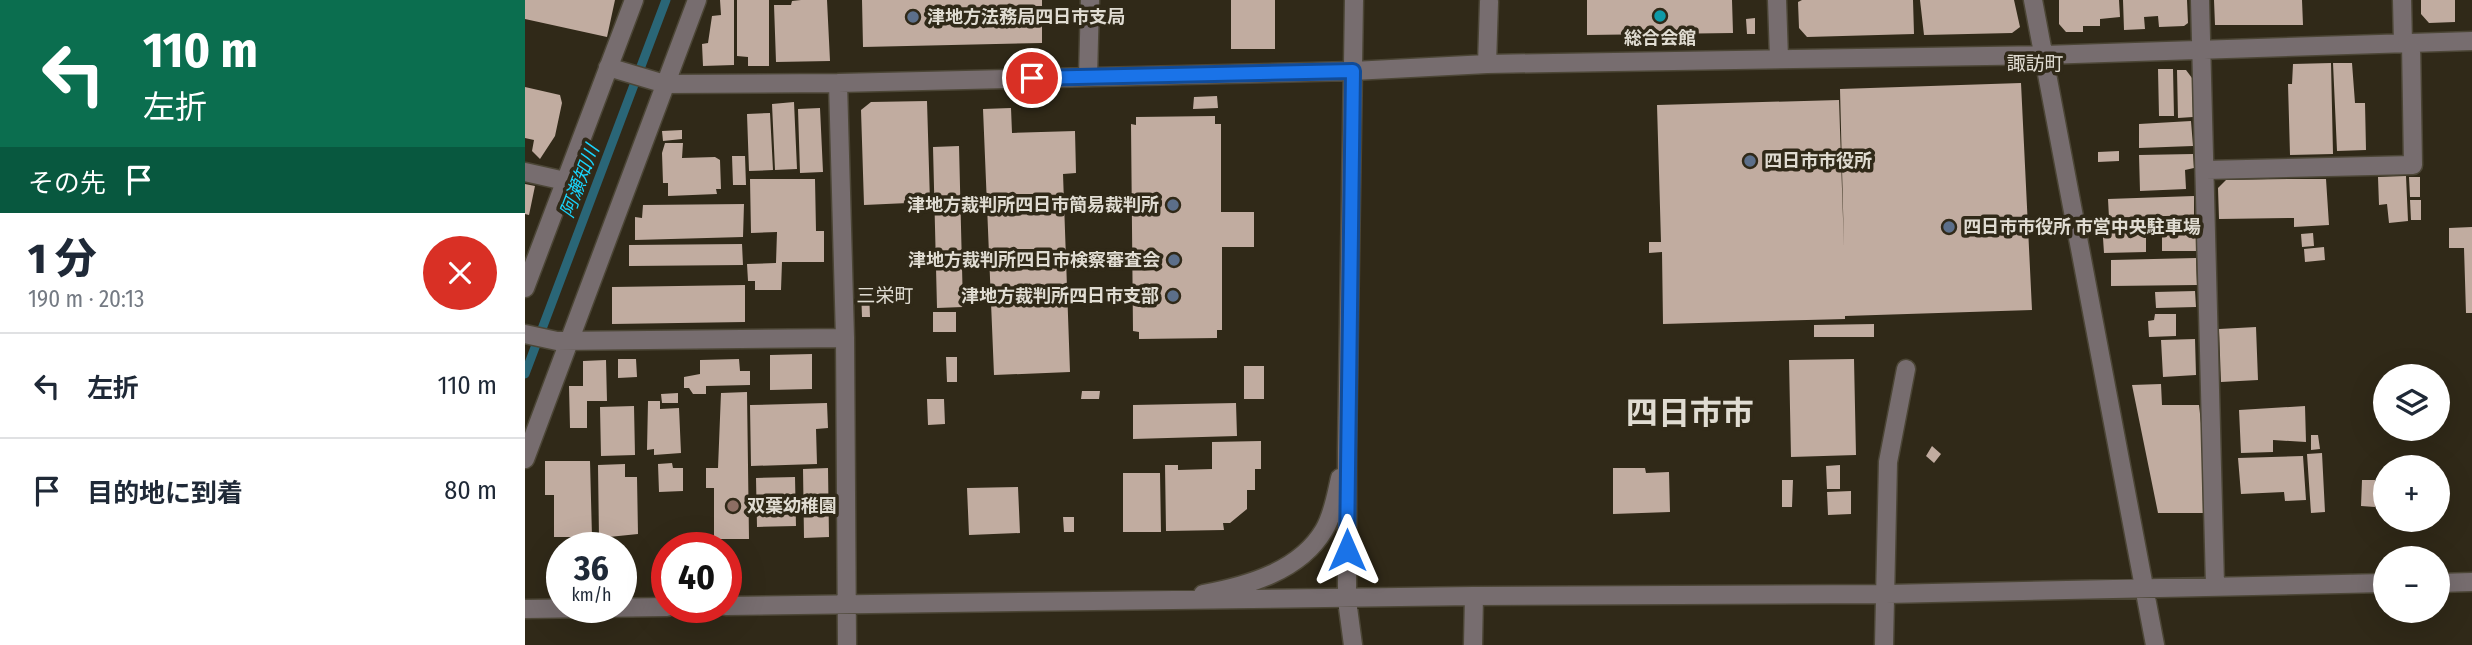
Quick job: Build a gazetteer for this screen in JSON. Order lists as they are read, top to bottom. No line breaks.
{"districts":["諏訪町","三栄町","四日市市"],"water":["阿瀬知川"],"places":["総合会館","津地方法務局四日市支局","四日市市役所","津地方裁判所四日市簡易裁判所","四日市市役所 市営中央駐車場","津地方裁判所四日市検察審査会","津地方裁判所四日市支部","双葉幼稚園"],"page":{"turn":["110 m","左折"],"then":"その先","heading":["1 分","190 m · 20:13"],"list":[{"name":"左折","value":"110 m"},{"name":"目的地に到着","value":"80 m"}],"map_buttons":["+","−"],"speed":"36 km/h","limit":"40"}}
